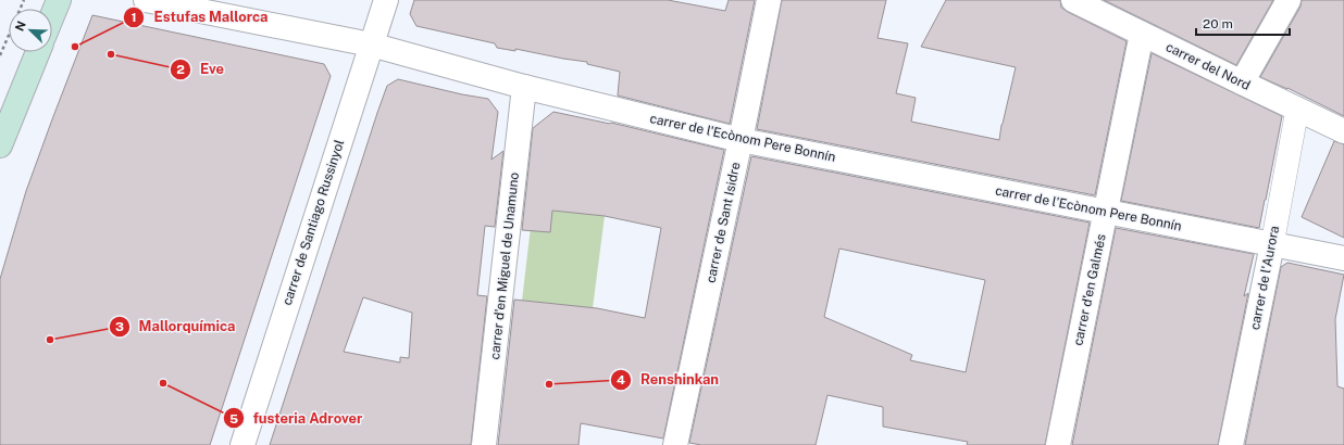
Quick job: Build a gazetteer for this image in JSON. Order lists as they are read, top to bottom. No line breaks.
{"streets":{"street":["carrer del Nord","carrer de l'Ecònom Pere Bonnín","carrer de Santiago Russinyol","carrer de Sant Isidre","carrer d'en Miguel de Unamuno","carrer de l'Aurora","carrer d'en Galmés"]},"crossings":[["carrer del Nord","carrer de l'Aurora"],["carrer del Nord","carrer d'en Galmés"],["carrer de l'Ecònom Pere Bonnín","carrer de Santiago Russinyol"],["carrer de l'Ecònom Pere Bonnín","carrer de Sant Isidre"],["carrer de l'Ecònom Pere Bonnín","carrer d'en Miguel de Unamuno"],["carrer de l'Ecònom Pere Bonnín","carrer de l'Aurora"],["carrer de l'Ecònom Pere Bonnín","carrer d'en Galmés"]],"places":["Estufas Mallorca","Eve","Mallorquímica","fusteria Adrover","Renshinkan"],"scale_bar":"20 m","north":"top left"}
